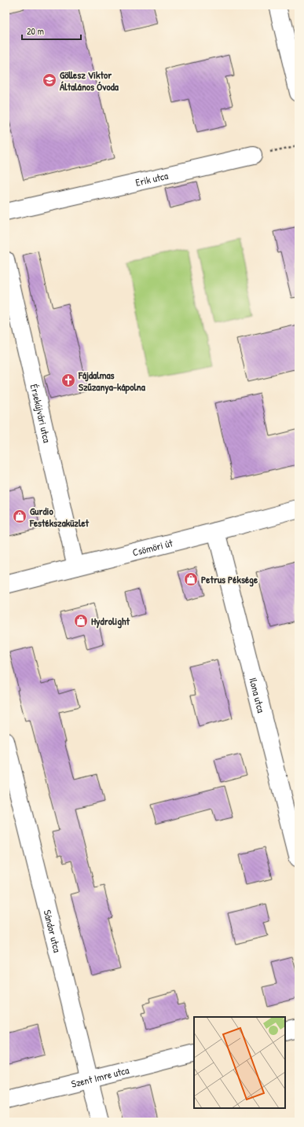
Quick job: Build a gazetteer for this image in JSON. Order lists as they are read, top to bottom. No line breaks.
{"streets":{"street":["Erik utca","Érsekújvári utca","Csömöri út","Ilona utca","Sándor utca","Szent Imre utca"]},"crossings":[["Érsekújvári utca","Csömöri út"],["Csömöri út","Ilona utca"],["Sándor utca","Szent Imre utca"]],"places":{"school or university":["Göllesz Viktor Általános Óvoda"],"church":["Fájdalmas Szűzanya-kápolna"],"shop":["Gurdio Festékszaküzlet","Petrus Péksége","Hydrolight"]},"scale_bar":"20 m"}
